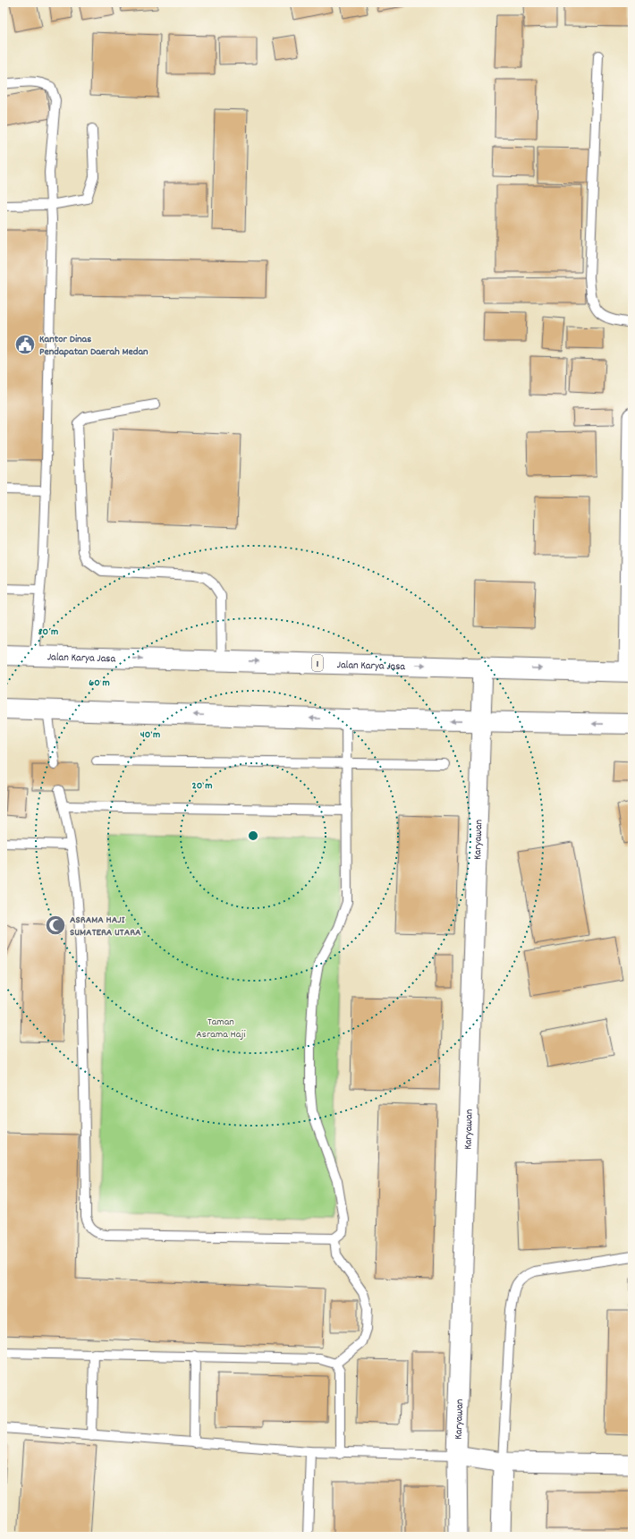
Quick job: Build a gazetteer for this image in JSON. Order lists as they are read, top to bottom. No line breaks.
{"streets":{"highway":["Jalan Karya Jasa","1"],"street":["Karyawan"]},"crossings":[["Jalan Karya Jasa","Karyawan"]],"parks":["Taman Asrama Haji"],"places":{"public building":["Kantor Dinas Pendapatan Daerah Medan"],"mosque":["ASRAMA HAJI SUMATERA UTARA"]},"rings":["80 m","60 m","40 m","20 m"]}
